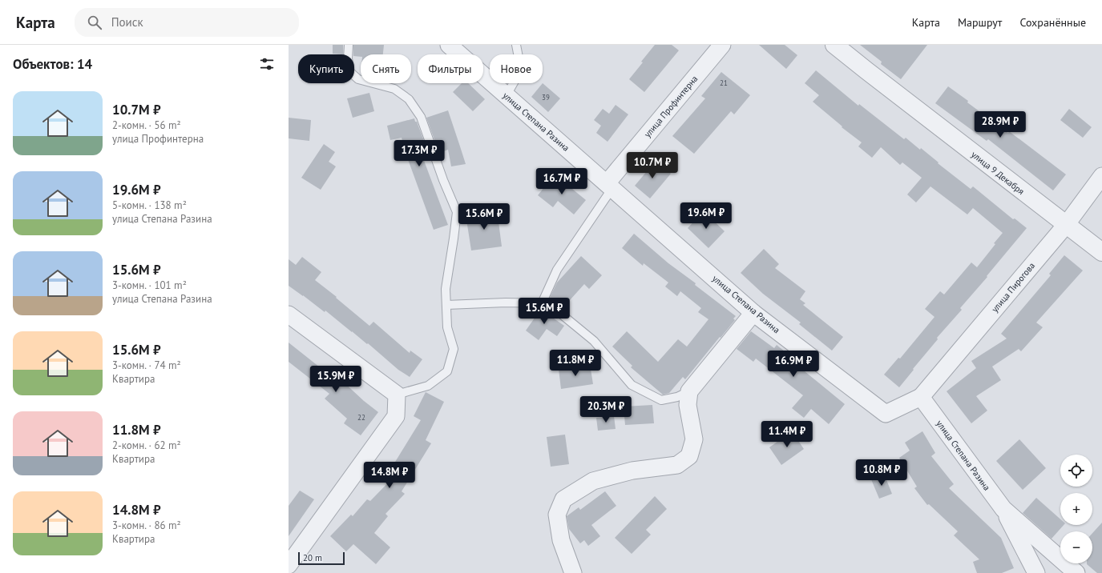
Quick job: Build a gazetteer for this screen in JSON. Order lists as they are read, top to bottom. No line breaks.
{"streets":{"street":["улица Профинтерна","улица Степана Разина","улица 9 Декабря","улица Пирогова"]},"crossings":[["улица Профинтерна","улица Степана Разина"],["улица Степана Разина","улица Пирогова"],["улица 9 Декабря","улица Пирогова"]],"house_numbers":["21","39","22"],"scale_bar":"20 m","page":{"header":"Карта","search":"Поиск","nav":["Карта","Маршрут","Сохранённые"],"heading":"Объектов: 14","chip":["Купить","Снять","Фильтры","Новое"],"list":[{"name":"10.7M ₽","note":"2-комн. · 56 m² · улица Профинтерна"},{"name":"19.6M ₽","note":"5-комн. · 138 m² · улица Степана Разина"},{"name":"15.6M ₽","note":"3-комн. · 101 m² · улица Степана Разина"},{"name":"15.6M ₽","note":"3-комн. · 74 m² · Квартира"},{"name":"11.8M ₽","note":"2-комн. · 62 m² · Квартира"},{"name":"14.8M ₽","note":"3-комн. · 86 m² · Квартира"}],"price":["28.9M ₽","17.3M ₽","10.7M ₽","16.7M ₽","19.6M ₽","15.6M ₽","15.6M ₽","11.8M ₽","16.9M ₽","15.9M ₽","20.3M ₽","11.4M ₽","10.8M ₽","14.8M ₽"],"map_buttons":["+","−"],"scale":"20 m"}}
